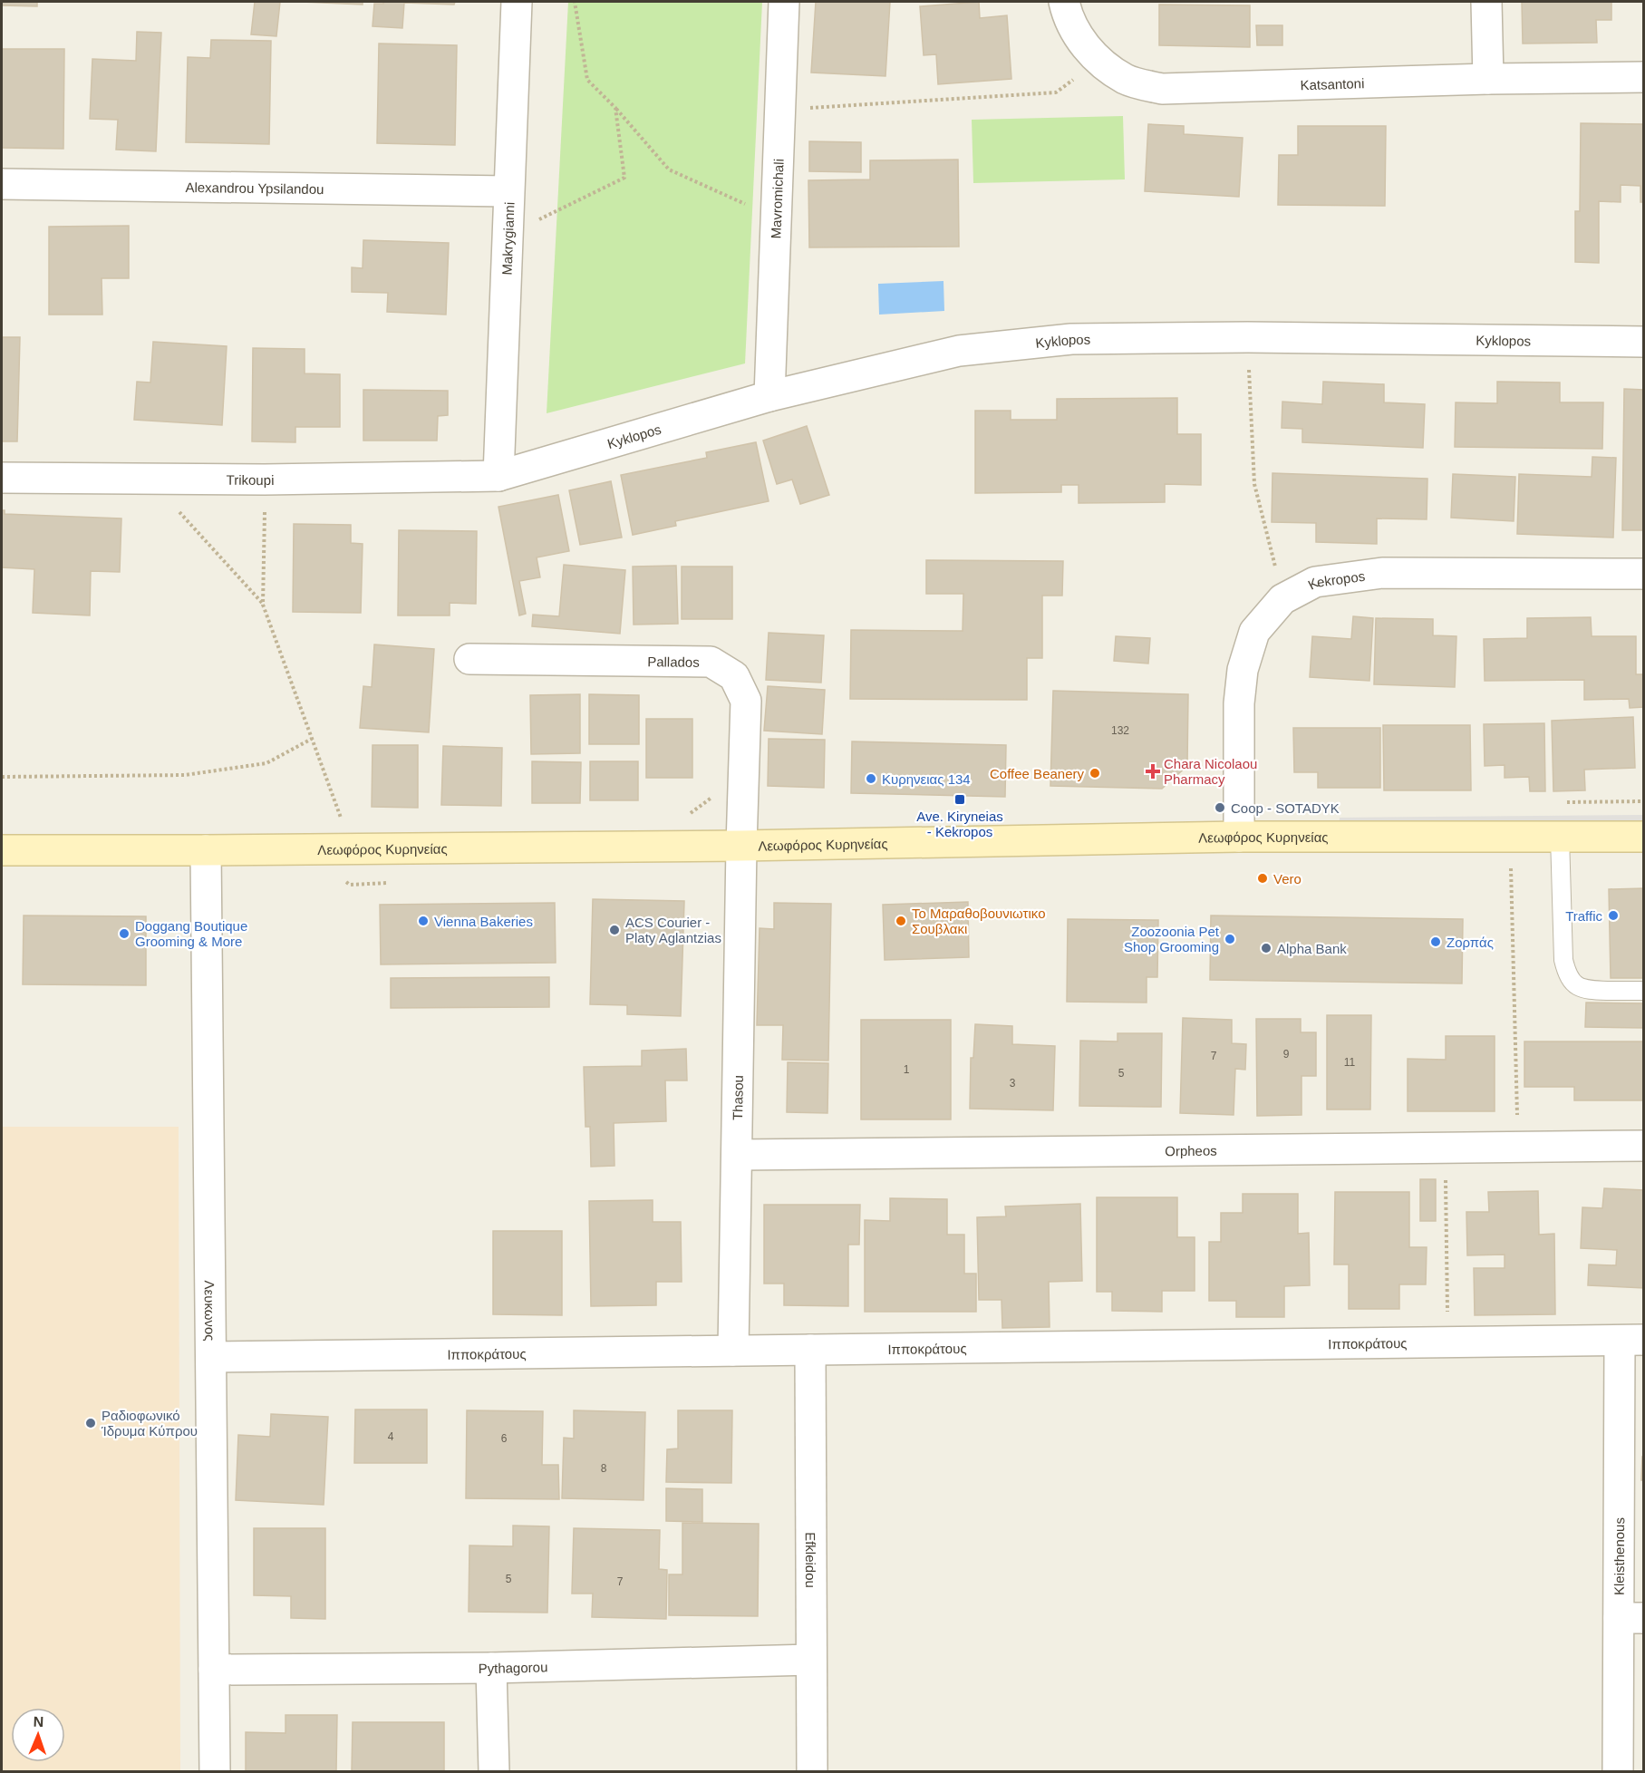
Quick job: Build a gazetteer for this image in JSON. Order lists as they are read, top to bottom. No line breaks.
{"streets":{"main road":["Λεωφόρος Κυρηνείας"],"street":["Katsantoni","Alexandrou Ypsilandou","Mavromichali","Makrygianni","Kyklopos","Trikoupi","Kekropos","Pallados","Thasou","Orpheos","Λευκωνος","Ιπποκράτους","Kleisthenous","Efkleidou","Pythagorou"]},"crossings":[["Alexandrou Ypsilandou","Makrygianni"],["Mavromichali","Kyklopos"],["Makrygianni","Kyklopos"],["Makrygianni","Trikoupi"],["Kyklopos","Trikoupi"],["Kekropos","Λεωφόρος Κυρηνείας"],["Pallados","Λεωφόρος Κυρηνείας"],["Pallados","Thasou"],["Λεωφόρος Κυρηνείας","Thasou"],["Λεωφόρος Κυρηνείας","Λευκωνος"],["Thasou","Orpheos"],["Thasou","Ιπποκράτους"],["Λευκωνος","Ιπποκράτους"],["Λευκωνος","Pythagorou"],["Ιπποκράτους","Kleisthenous"],["Ιπποκράτους","Efkleidou"],["Efkleidou","Pythagorou"]],"places":{"health":["Chara Nicolaou Pharmacy"],"other":["Coffee Beanery","Κυρηνειας 134","Coop - SOTADYK","Vero","Traffic","Vienna Bakeries","Το Μαραθοβουνιωτικο Σουβλακι","ACS Courier - Platy Aglantzias","Doggang Boutique Grooming & More","Zoozoonia Pet Shop Grooming","Ζορπάς","Alpha Bank","Ραδιοφωνικό Ίδρυμα Κύπρου"],"transit":["Ave. Kiryneias - Kekropos"]},"house_numbers":["132","9","7","11","1","5","3","4","6","8","5","7"],"north":"top"}
